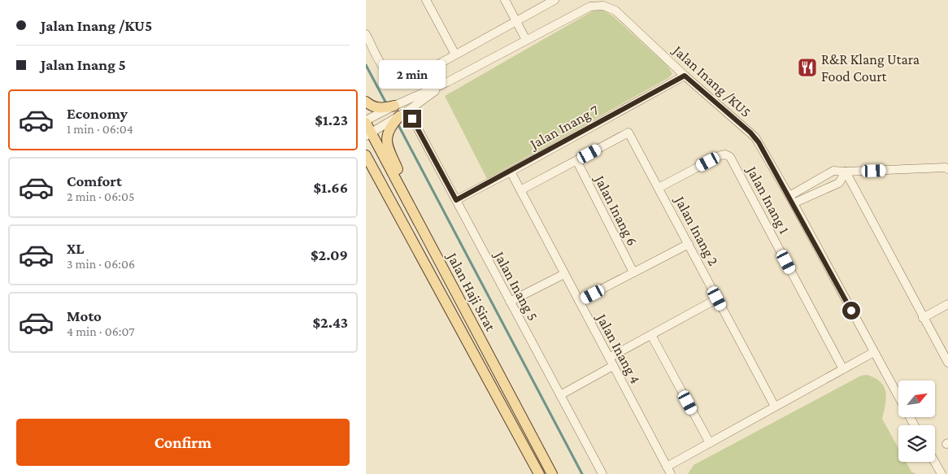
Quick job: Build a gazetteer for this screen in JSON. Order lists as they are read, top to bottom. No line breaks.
{"streets":{"main road":["Jalan Haji Sirat"],"street":["Jalan Inang /KU5","Jalan Inang 7","Jalan Inang 1","Jalan Inang 6","Jalan Inang 2","Jalan Inang 5","Jalan Inang 4"]},"crossings":[["Jalan Inang /KU5","Jalan Inang 7"],["Jalan Inang /KU5","Jalan Inang 5"],["Jalan Inang 7","Jalan Inang 5"],["Jalan Inang 7","Jalan Inang 4"],["Jalan Inang 1","Jalan Inang 2"],["Jalan Inang 6","Jalan Inang 2"]],"places":{"restaurant":["R&R Klang Utara Food Court"]},"north":"top right","page":{"banner":["Jalan Inang /KU5","Jalan Inang 5"],"bubble":"2 min","list":[{"name":"Economy","note":"1 min · 06:04","value":"$1.23"},{"name":"Comfort","note":"2 min · 06:05","value":"$1.66"},{"name":"XL","note":"3 min · 06:06","value":"$2.09"},{"name":"Moto","note":"4 min · 06:07","value":"$2.43"}],"buttons":"Confirm"}}
